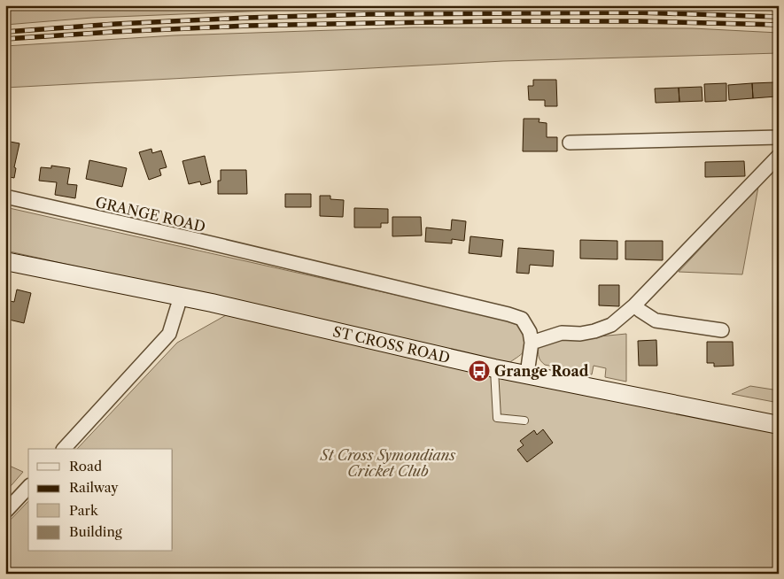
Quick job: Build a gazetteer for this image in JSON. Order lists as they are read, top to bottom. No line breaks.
{"streets":{"main road":["ST CROSS ROAD"],"street":["GRANGE ROAD"]},"crossings":[["GRANGE ROAD","ST CROSS ROAD"]],"parks":["St Cross Symondians Cricket Club"],"places":{"bus stop":["Grange Road"]},"legend":["Road","Railway","Park","Building"]}
